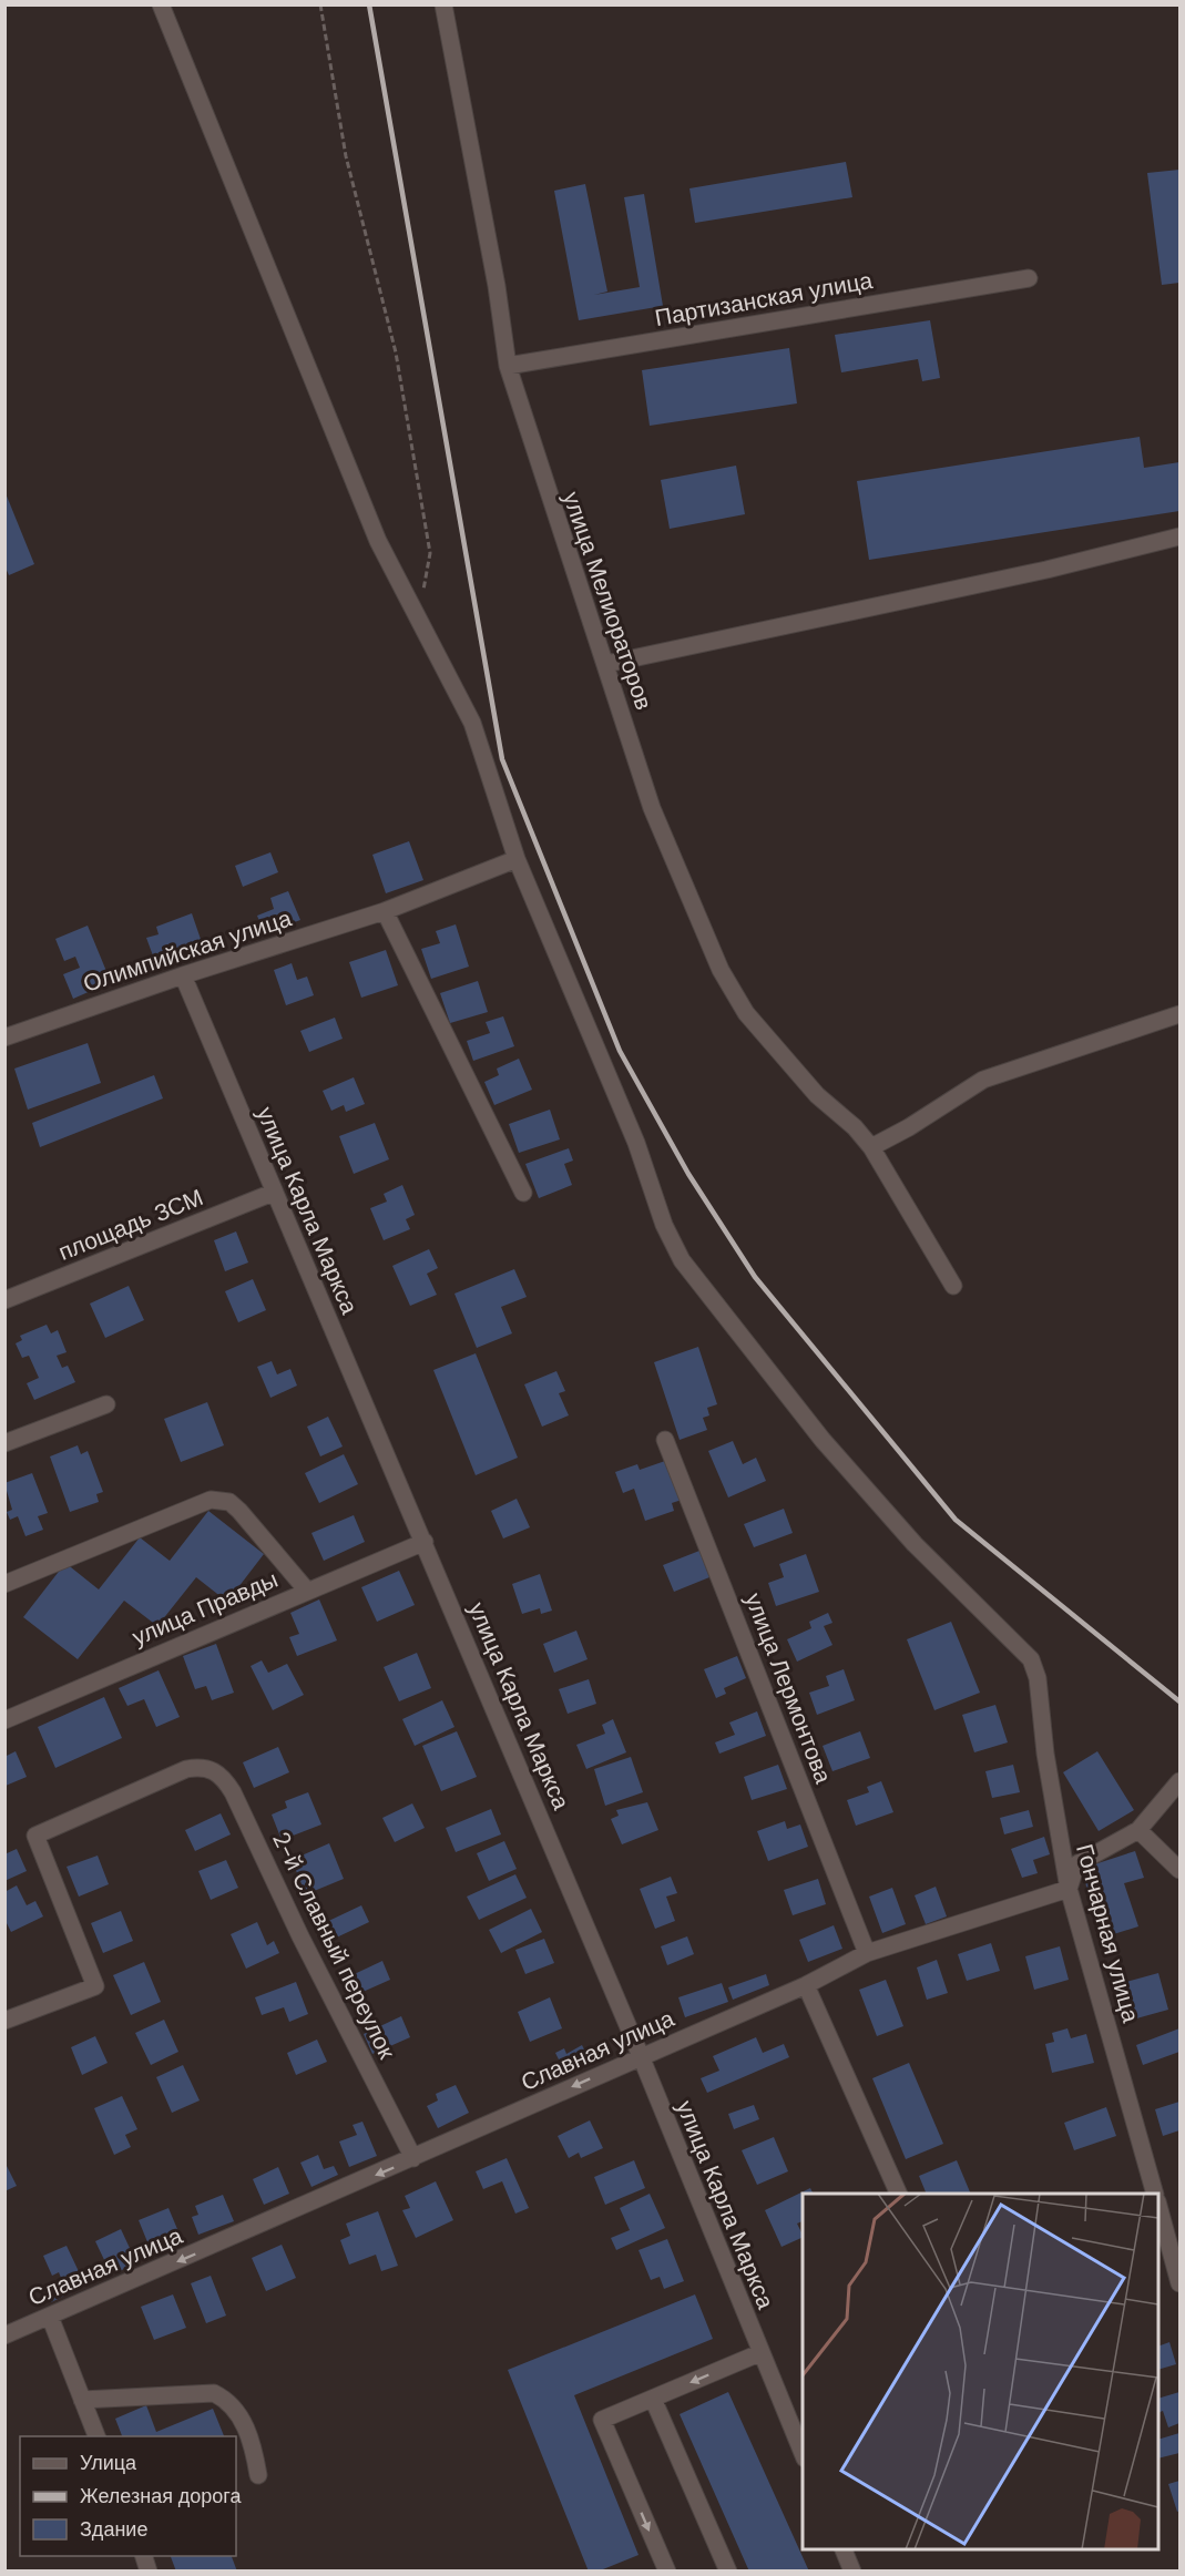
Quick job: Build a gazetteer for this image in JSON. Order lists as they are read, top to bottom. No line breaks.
{"streets":{"street":["Партизанская улица","улица Мелиораторов","Олимпийская улица","улица Карла Маркса","площадь ЗСМ","улица Правды","улица Лермонтова","Гончарная улица","2-й Славный переулок","Славная улица"]},"crossings":[["Партизанская улица","улица Мелиораторов"],["Олимпийская улица","улица Карла Маркса"],["Олимпийская улица","Гончарная улица"],["улица Карла Маркса","площадь ЗСМ"],["улица Карла Маркса","улица Правды"],["улица Карла Маркса","Славная улица"],["улица Лермонтова","Славная улица"],["Гончарная улица","Славная улица"],["2-й Славный переулок","Славная улица"]],"one_way":["Славная улица"],"legend":["Улица","Железная дорога","Здание"]}
